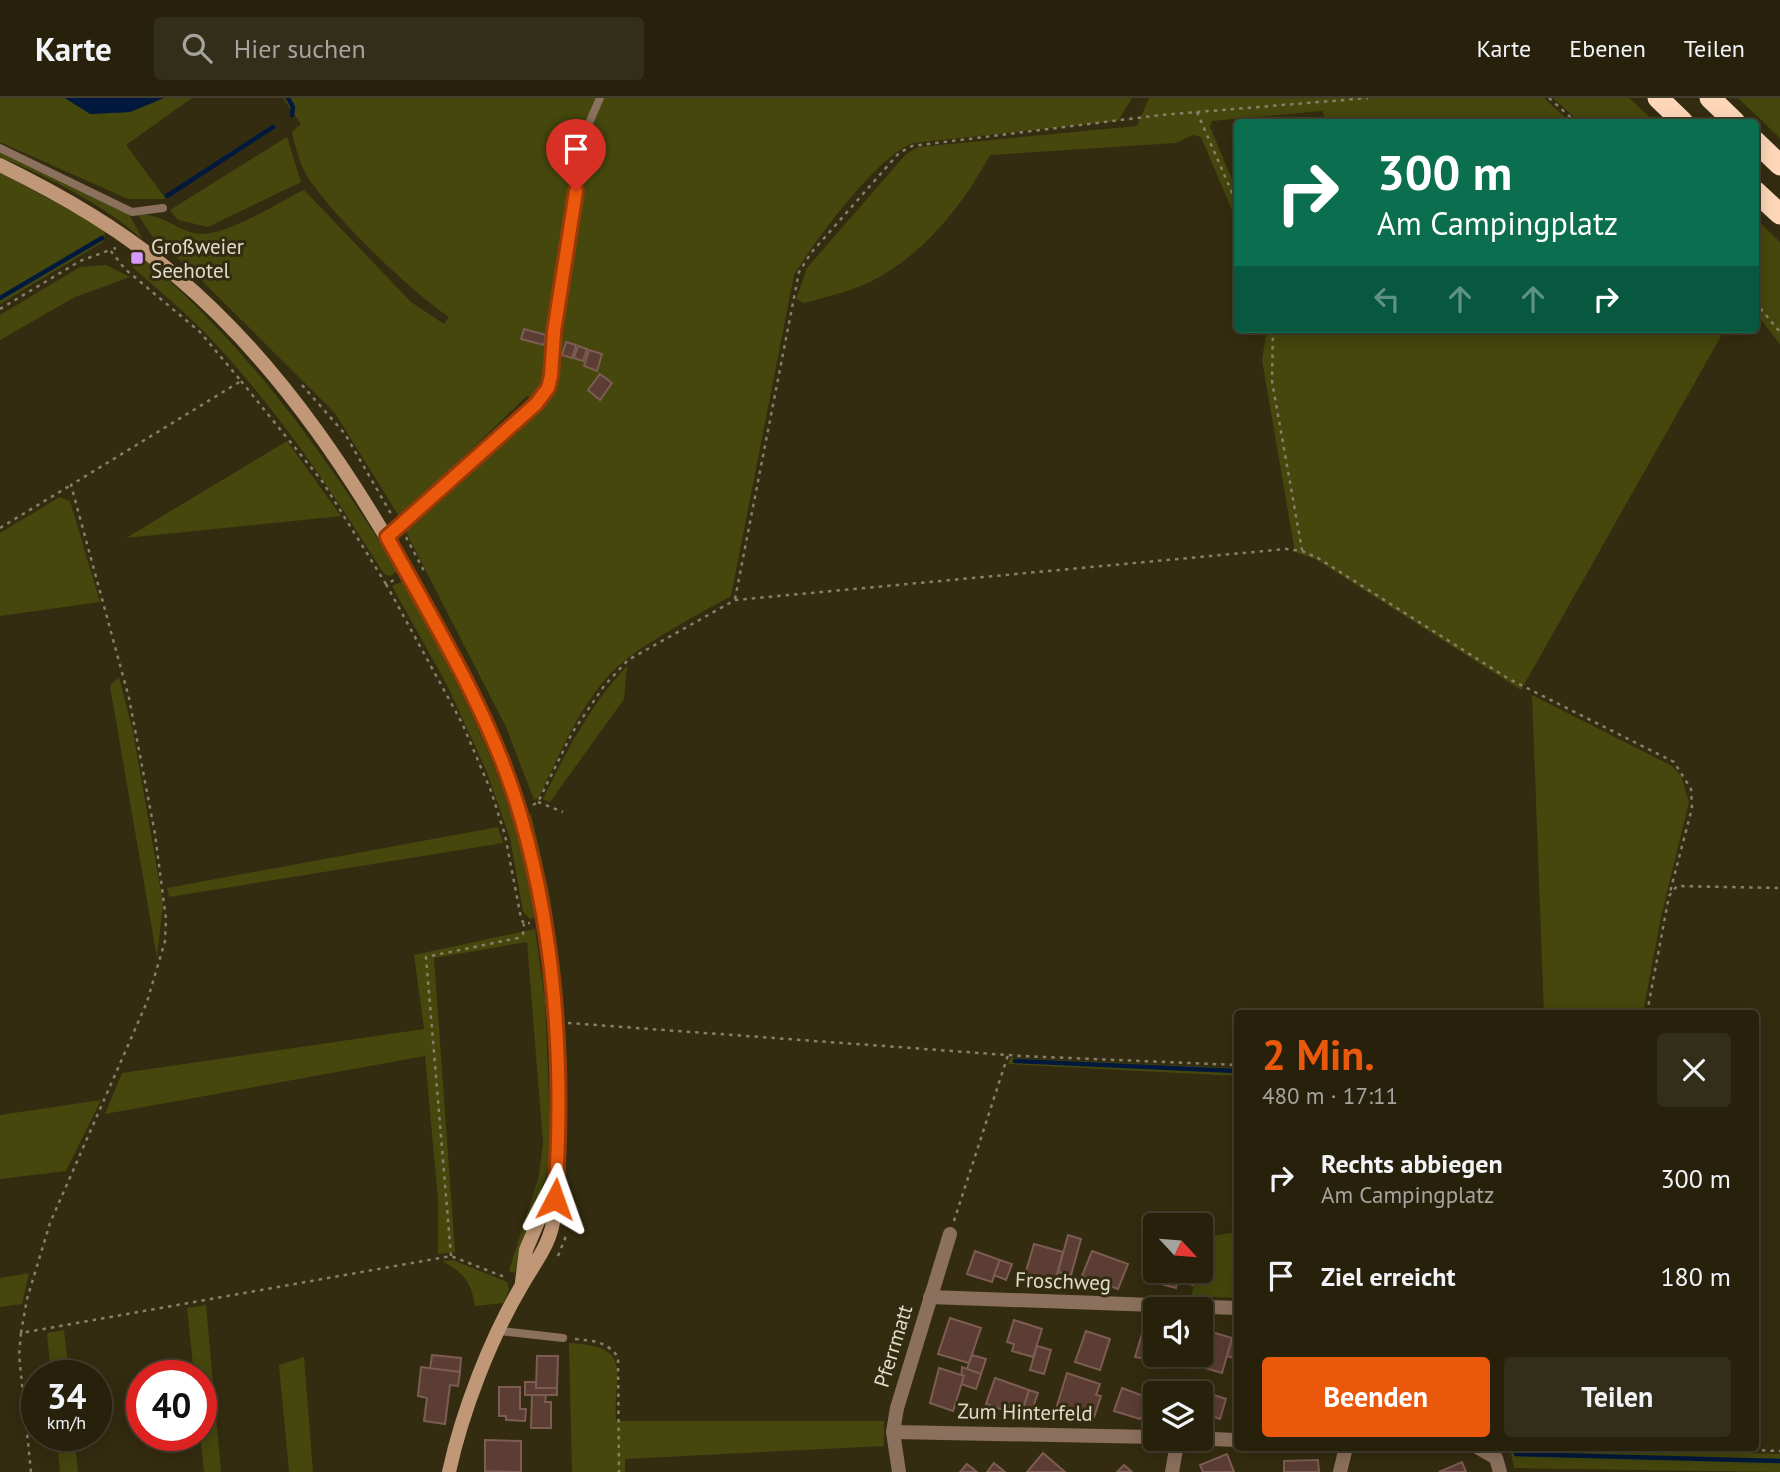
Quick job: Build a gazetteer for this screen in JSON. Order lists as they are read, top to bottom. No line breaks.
{"streets":{"street":["Froschweg","Pferrmatt","Zum Hinterfeld"]},"crossings":[["Froschweg","Pferrmatt"],["Pferrmatt","Zum Hinterfeld"]],"places":{"transit":["Großweier Seehotel"]},"north":"bottom right","page":{"header":"Karte","search":"Hier suchen","nav":["Karte","Ebenen","Teilen"],"turn":["300 m","Am Campingplatz"],"heading":["2 Min.","480 m · 17:11"],"list":[{"name":"Rechts abbiegen","note":"Am Campingplatz","value":"300 m"},{"name":"Ziel erreicht","value":"180 m"}],"buttons":["Beenden","Teilen"],"speed":"34 km/h","limit":"40"}}
